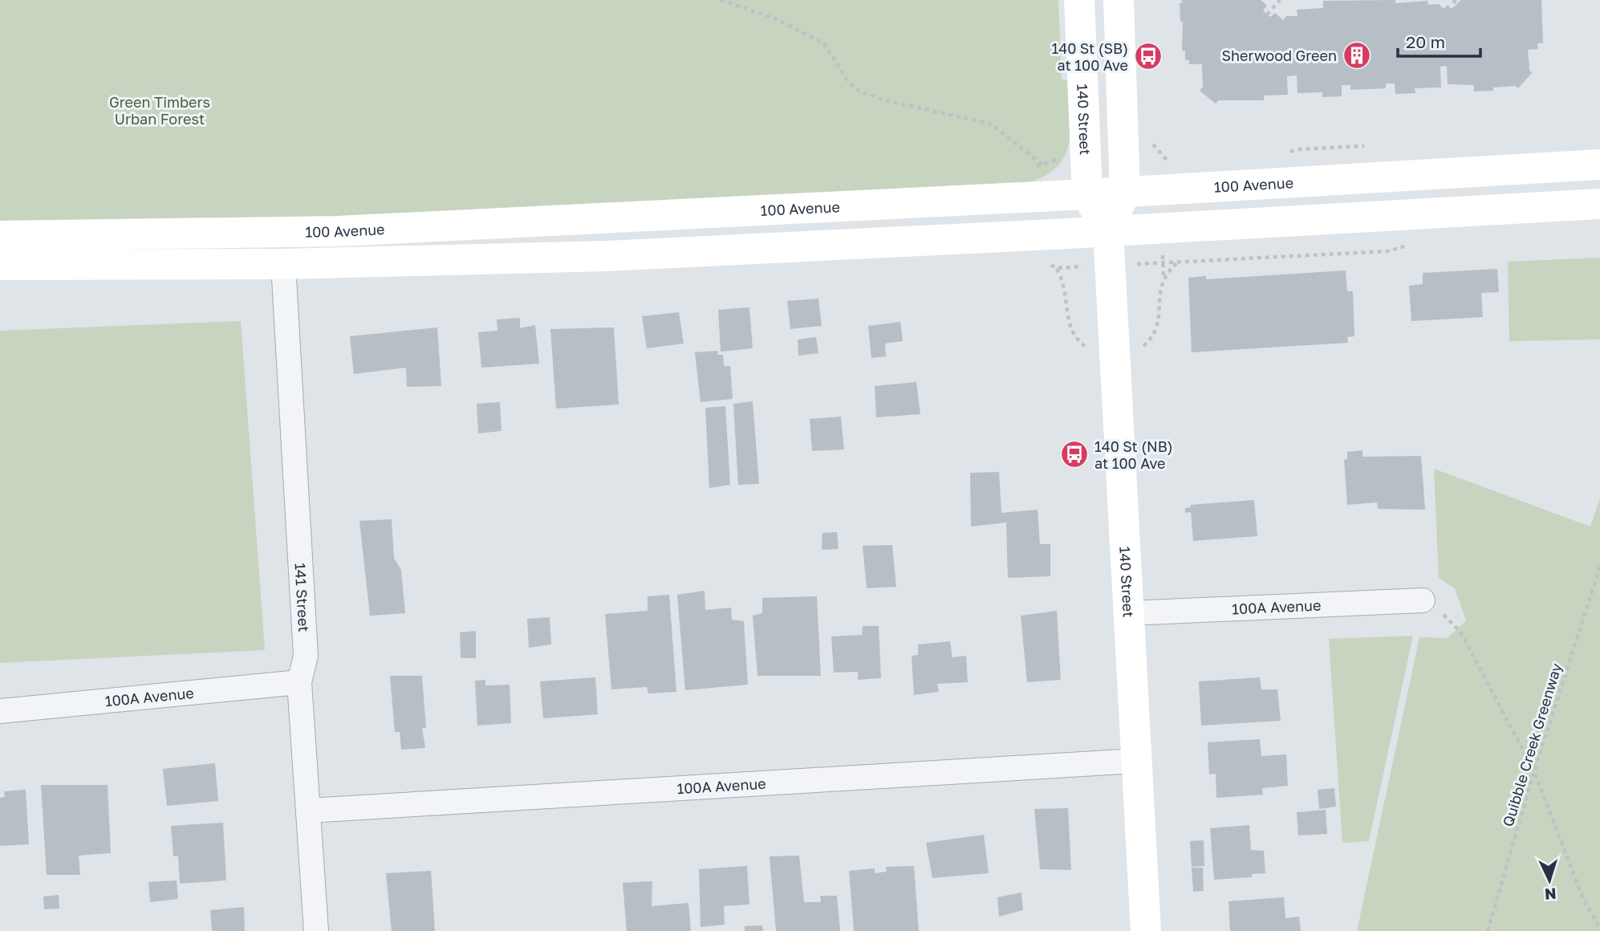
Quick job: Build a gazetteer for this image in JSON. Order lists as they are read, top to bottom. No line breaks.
{"streets":{"main road":["140 Street","100 Avenue"],"street":["141 Street","100A Avenue"],"path":["Quibble Creek Greenway"]},"crossings":[["140 Street","100 Avenue"],["140 Street","100A Avenue"],["141 Street","100A Avenue"]],"parks":["Green Timbers Urban Forest"],"places":{"building":["Sherwood Green"],"bus stop":["140 St (SB) at 100 Ave","140 St (NB) at 100 Ave"]},"scale_bar":"20 m","north":"bottom"}
